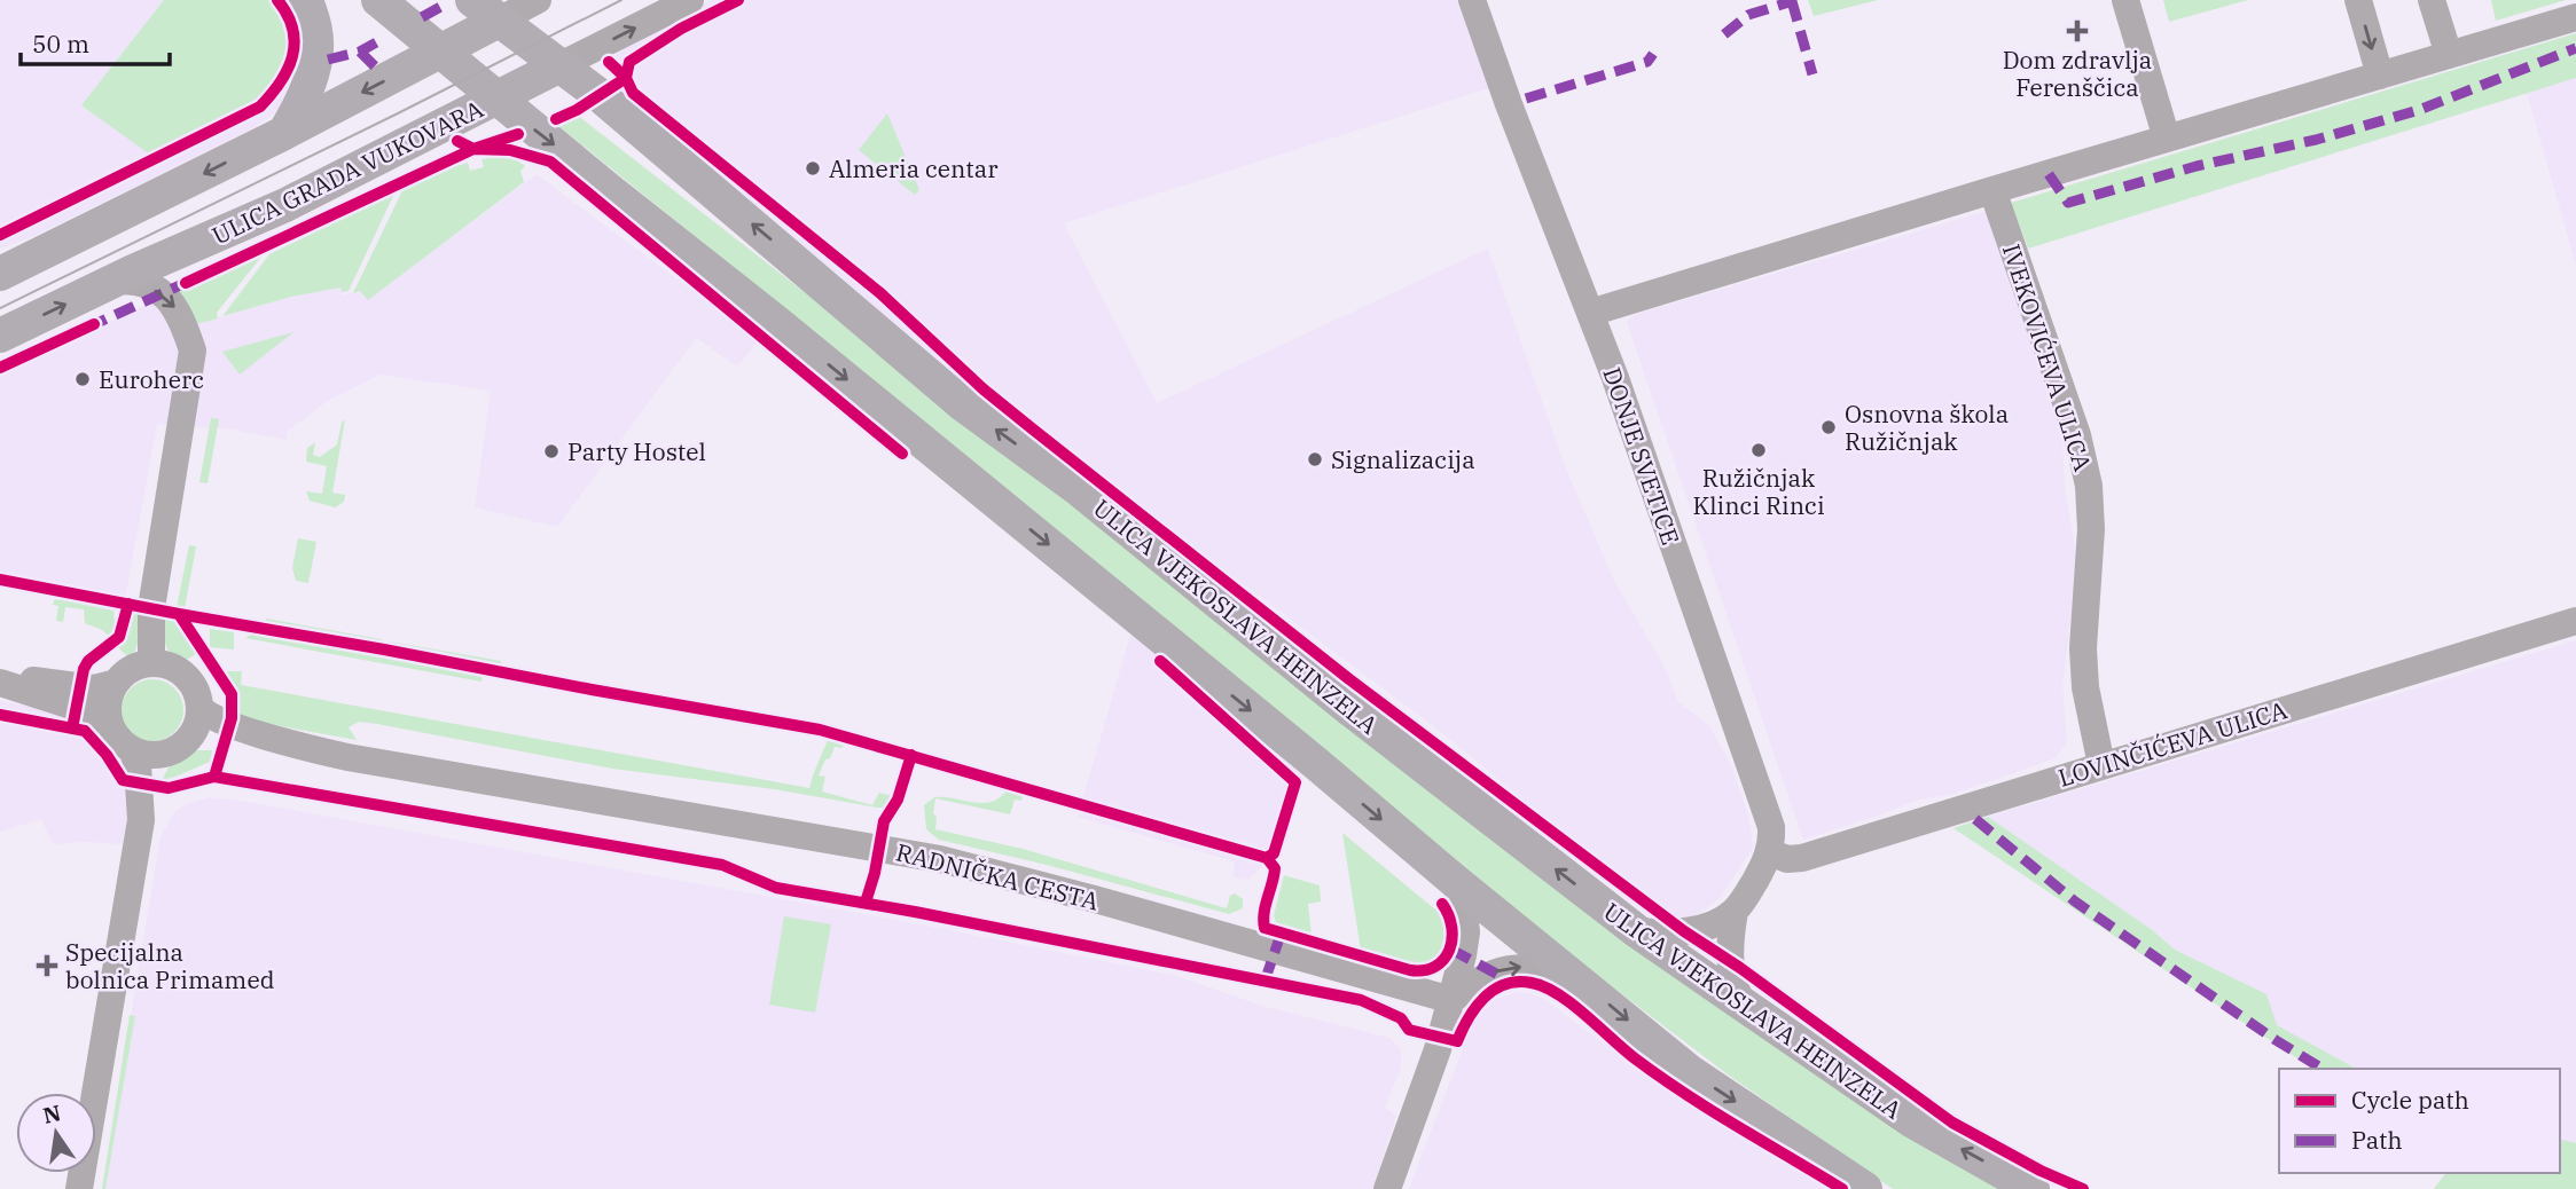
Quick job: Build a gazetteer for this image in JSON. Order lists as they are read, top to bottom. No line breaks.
{"streets":{"main road":["ULICA GRADA VUKOVARA","ULICA VJEKOSLAVA HEINZELA"],"street":["IVEKOVIĆEVA ULICA","DONJE SVETICE","LOVINČIĆEVA ULICA","RADNIČKA CESTA"]},"crossings":[["ULICA GRADA VUKOVARA","ULICA VJEKOSLAVA HEINZELA"],["IVEKOVIĆEVA ULICA","LOVINČIĆEVA ULICA"],["DONJE SVETICE","LOVINČIĆEVA ULICA"]],"one_way":["ULICA GRADA VUKOVARA"],"places":{"health":["Dom zdravlja Ferenščica","Specijalna bolnica Primamed"],"other":["Almeria centar","Euroherc","Osnovna škola Ružičnjak","Ružičnjak Klinci Rinci","Party Hostel","Signalizacija"]},"legend":["Cycle path","Path"],"scale_bar":"50 m","north":"top"}
